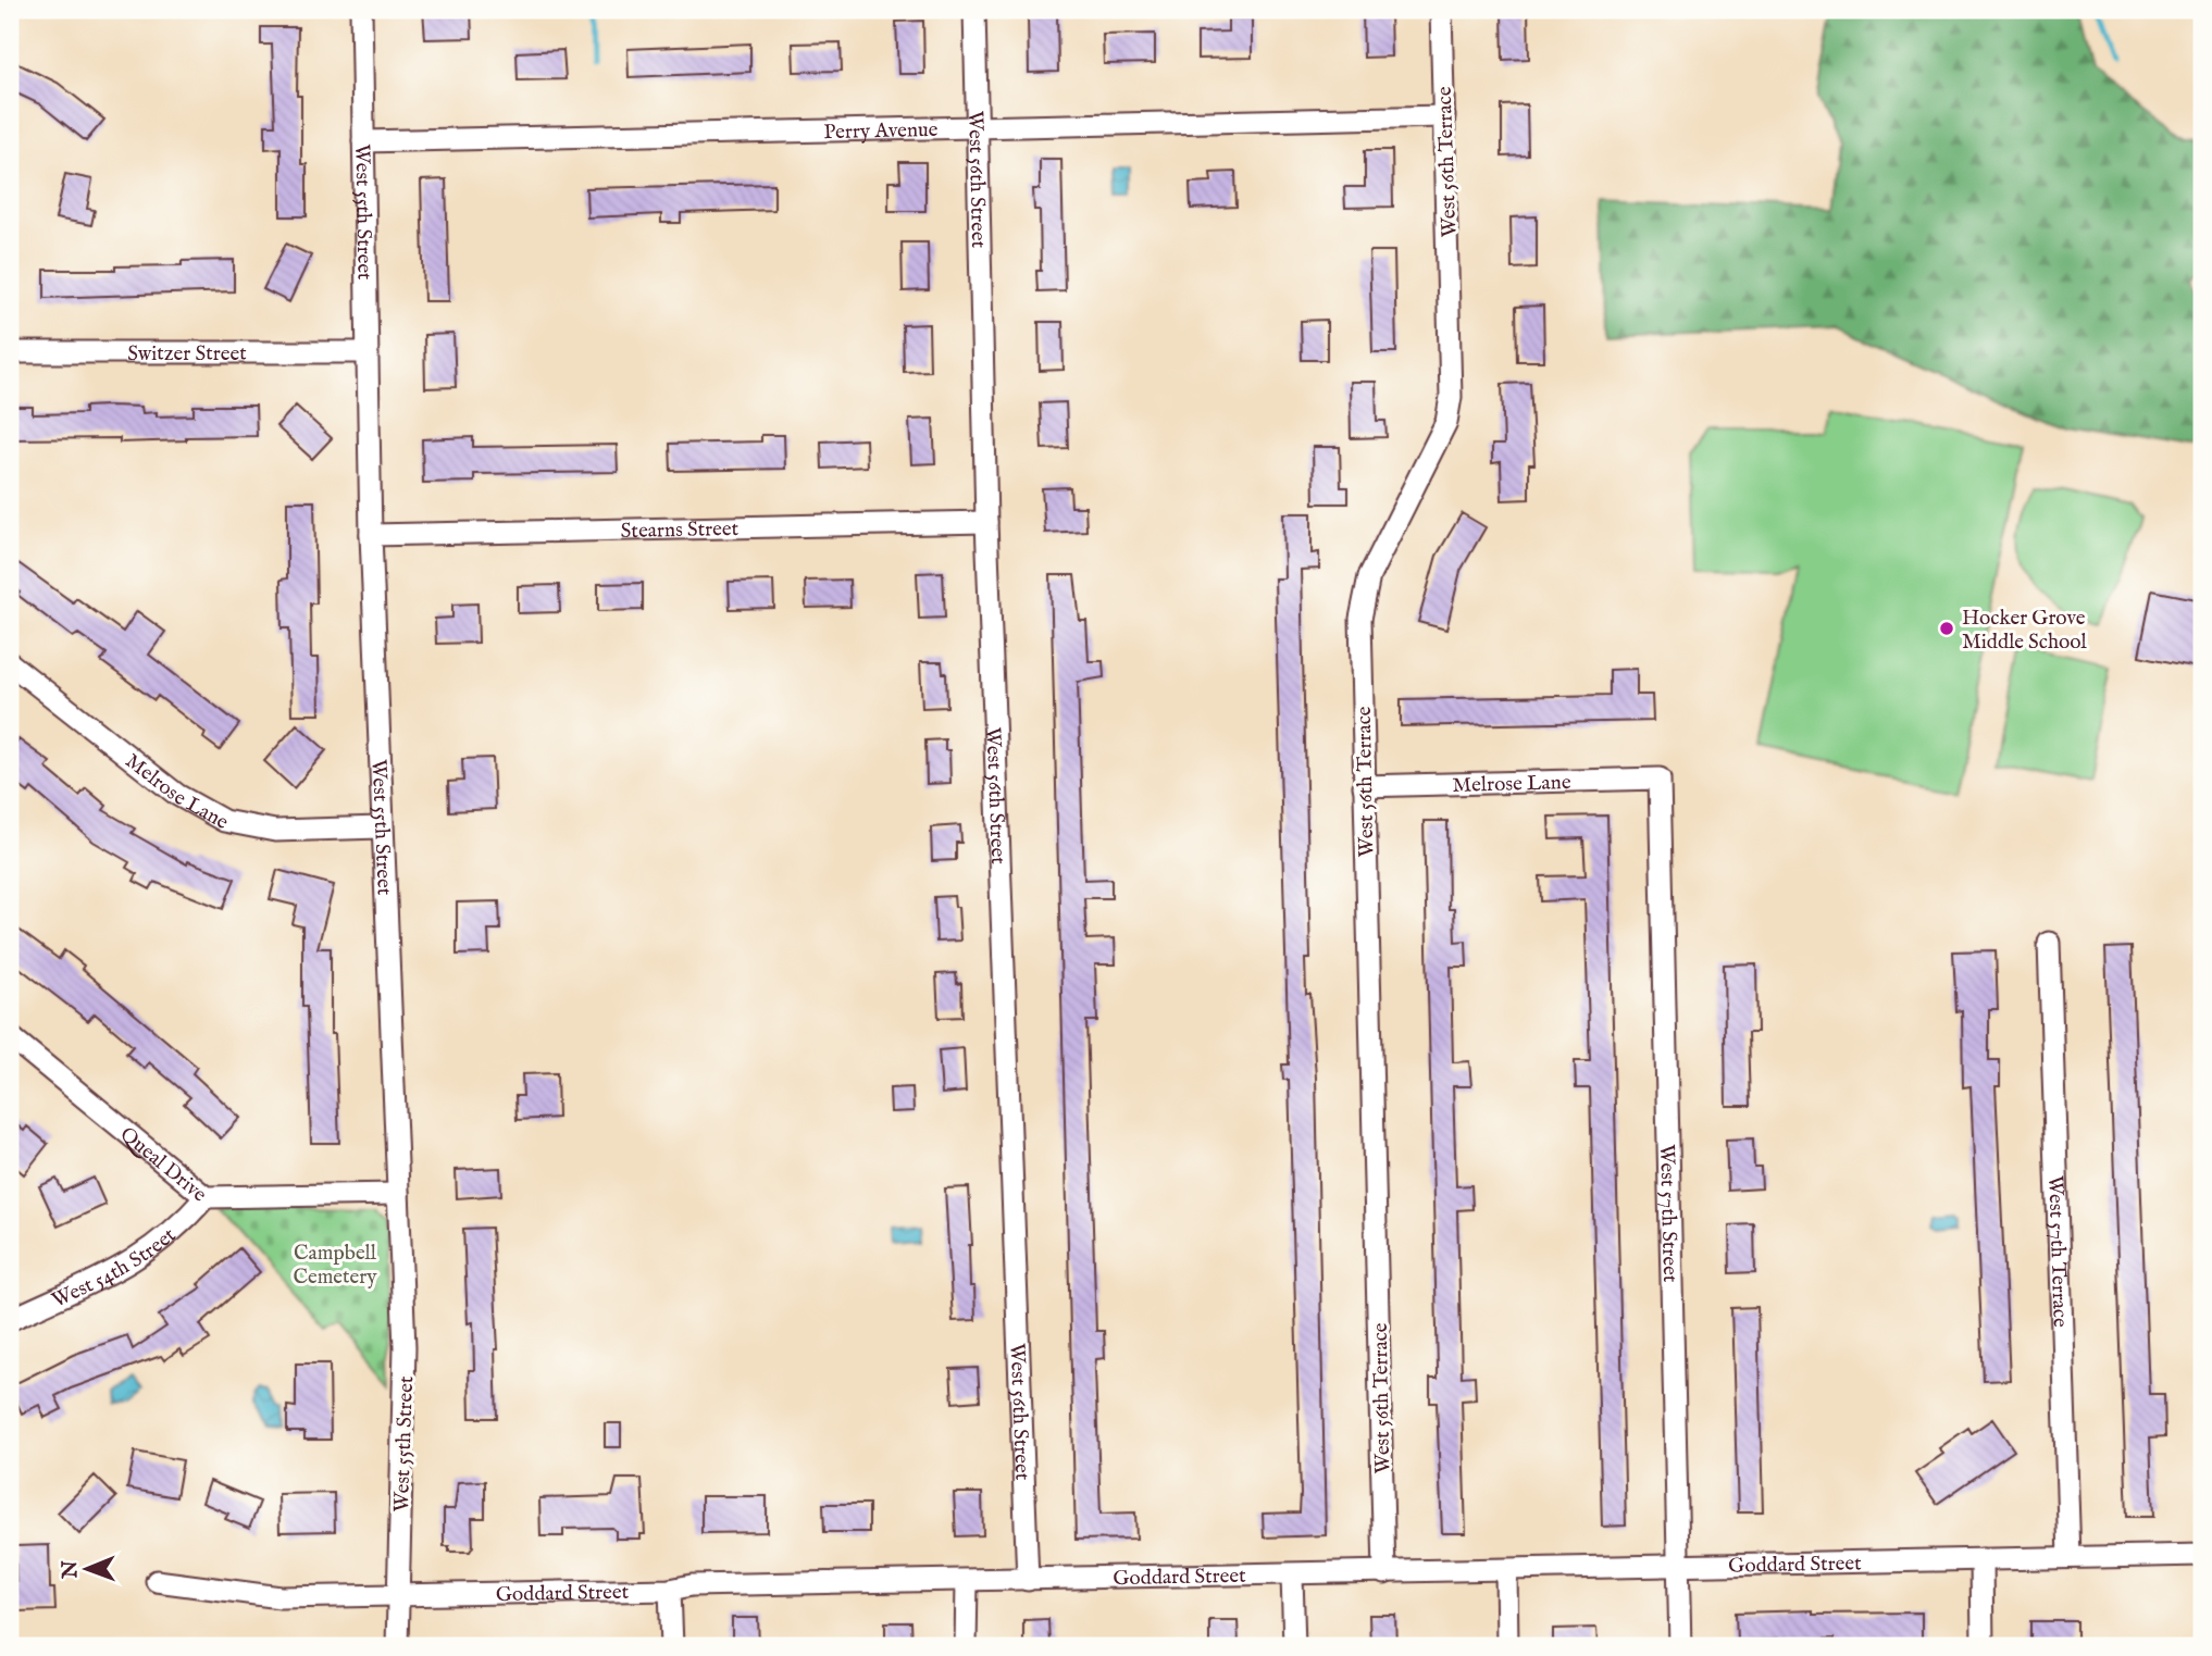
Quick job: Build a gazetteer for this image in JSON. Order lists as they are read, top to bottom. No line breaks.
{"streets":{"street":["Perry Avenue","West 56th Terrace","West 56th Street","West 55th Street","Switzer Street","Stearns Street","Melrose Lane","Queal Drive","West 57th Street","West 57th Terrace","West 54th Street","Goddard Street"]},"crossings":[["Perry Avenue","West 56th Terrace"],["Perry Avenue","West 56th Street"],["Perry Avenue","West 55th Street"],["West 56th Terrace","Melrose Lane"],["West 56th Terrace","Goddard Street"],["West 56th Street","Stearns Street"],["West 56th Street","Goddard Street"],["West 55th Street","Switzer Street"],["West 55th Street","Stearns Street"],["West 55th Street","Melrose Lane"],["West 55th Street","Queal Drive"],["West 55th Street","Goddard Street"],["Melrose Lane","West 57th Street"],["Queal Drive","West 54th Street"],["West 57th Street","Goddard Street"],["West 57th Terrace","Goddard Street"]],"parks":["Campbell Cemetery"],"places":["Hocker Grove Middle School"],"north":"left"}
